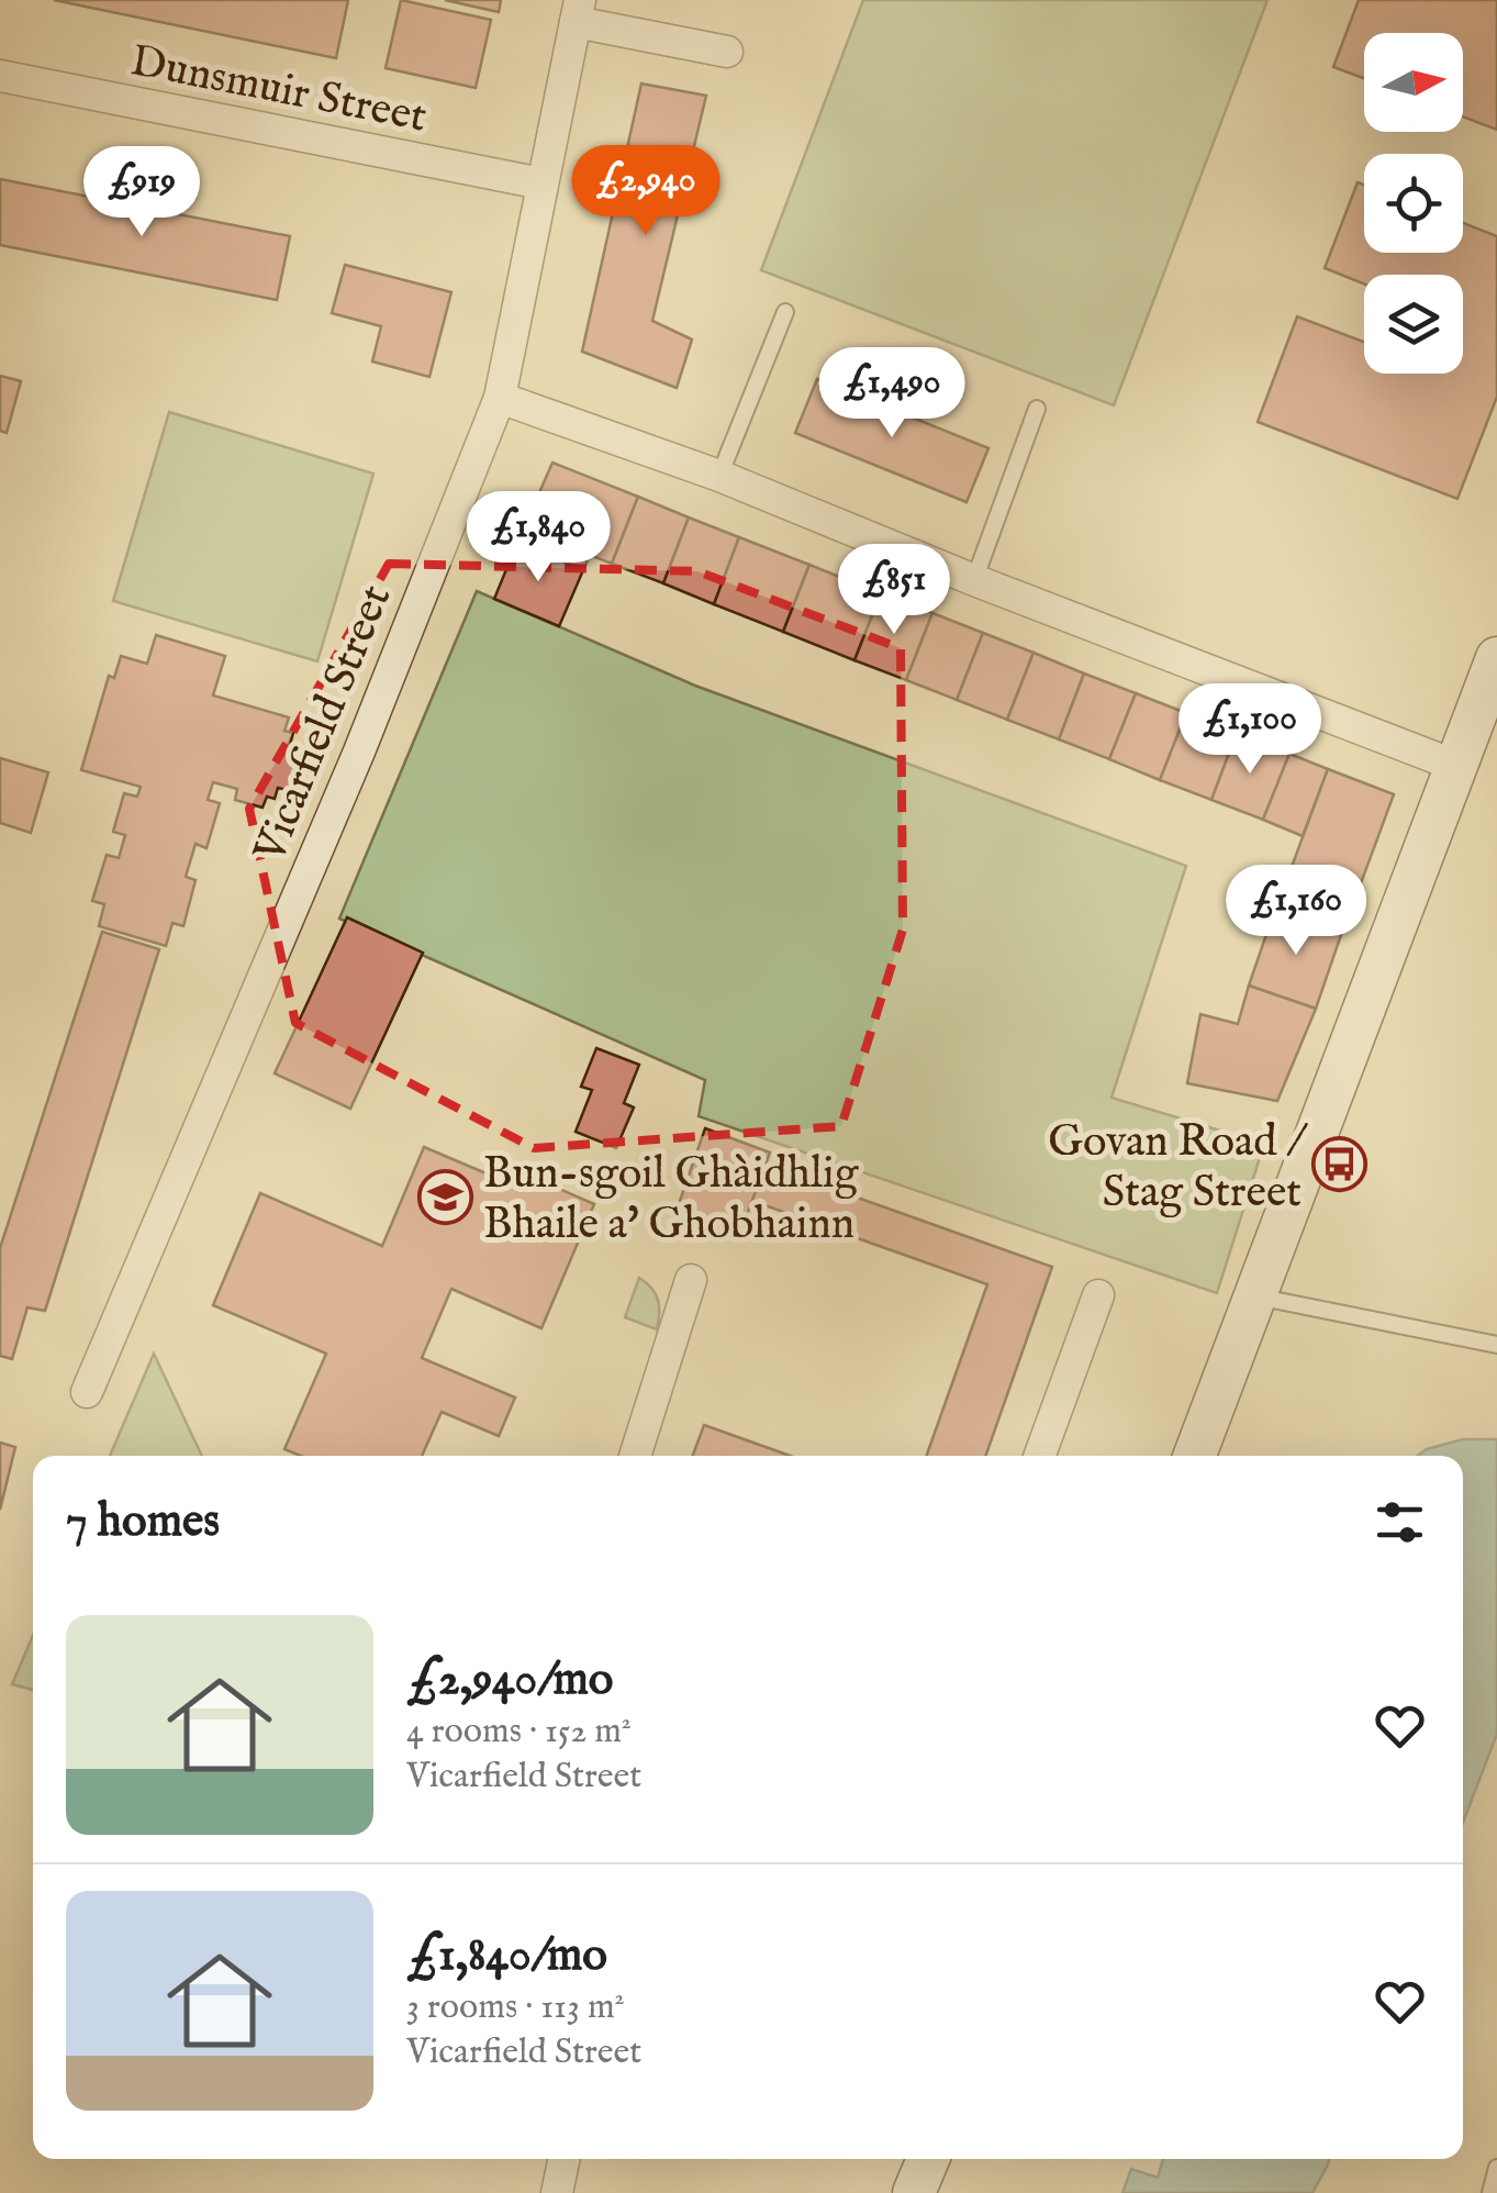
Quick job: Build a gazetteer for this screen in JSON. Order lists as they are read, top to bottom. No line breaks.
{"streets":{"street":["Dunsmuir Street","Vicarfield Street"]},"crossings":[["Dunsmuir Street","Vicarfield Street"]],"places":{"bus stop":["Govan Road / Stag Street"],"school or university":["Bun-sgoil Ghàidhlig Bhaile a' Ghobhainn"]},"north":"right","page":{"price":["£2,940","£919","£1,490","£1,840","£851","£1,100","£1,160"],"heading":"7 homes","list":[{"name":"£2,940/mo","note":"4 rooms · 152 m² · Vicarfield Street"},{"name":"£1,840/mo","note":"3 rooms · 113 m² · Vicarfield Street"}]}}
